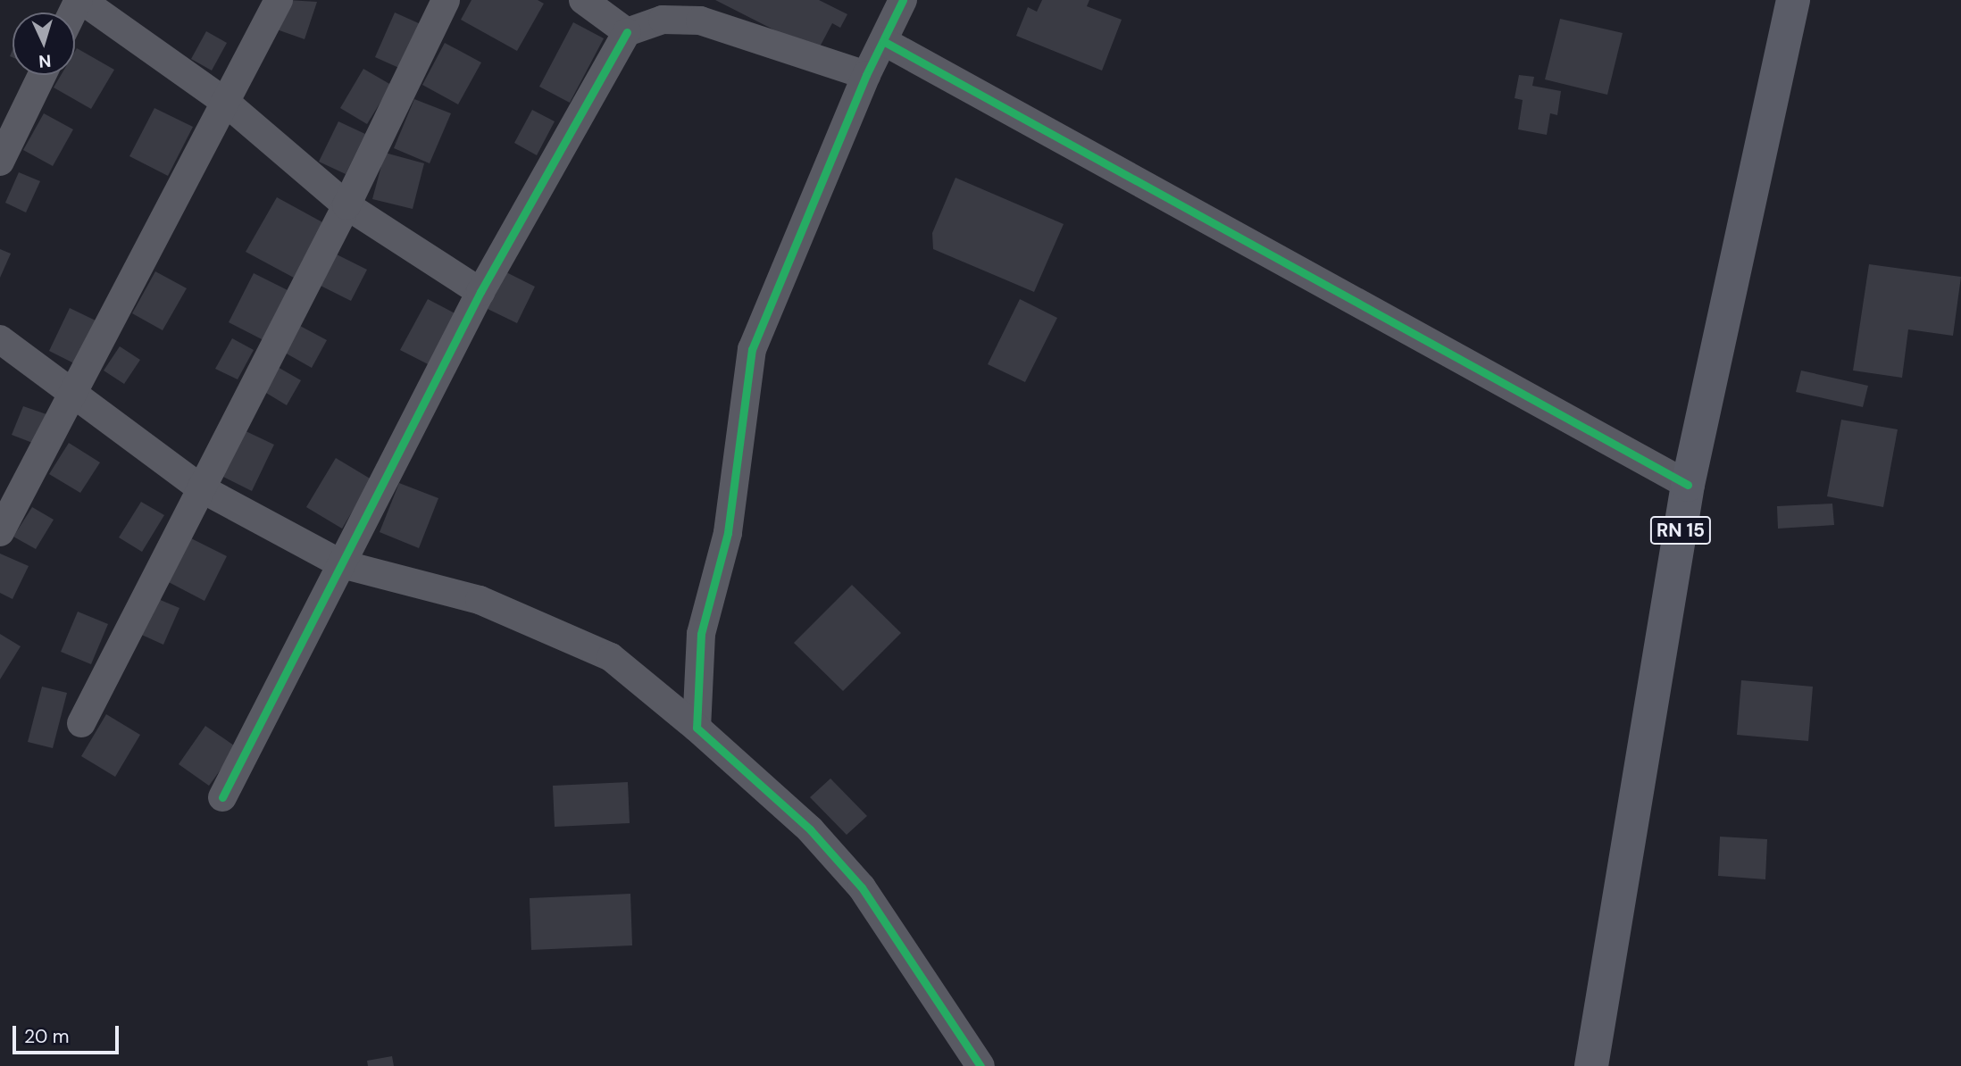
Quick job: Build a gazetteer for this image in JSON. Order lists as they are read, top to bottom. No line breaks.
{"streets":{"main road":["RN 15"]},"scale_bar":"20 m","north":"bottom"}
